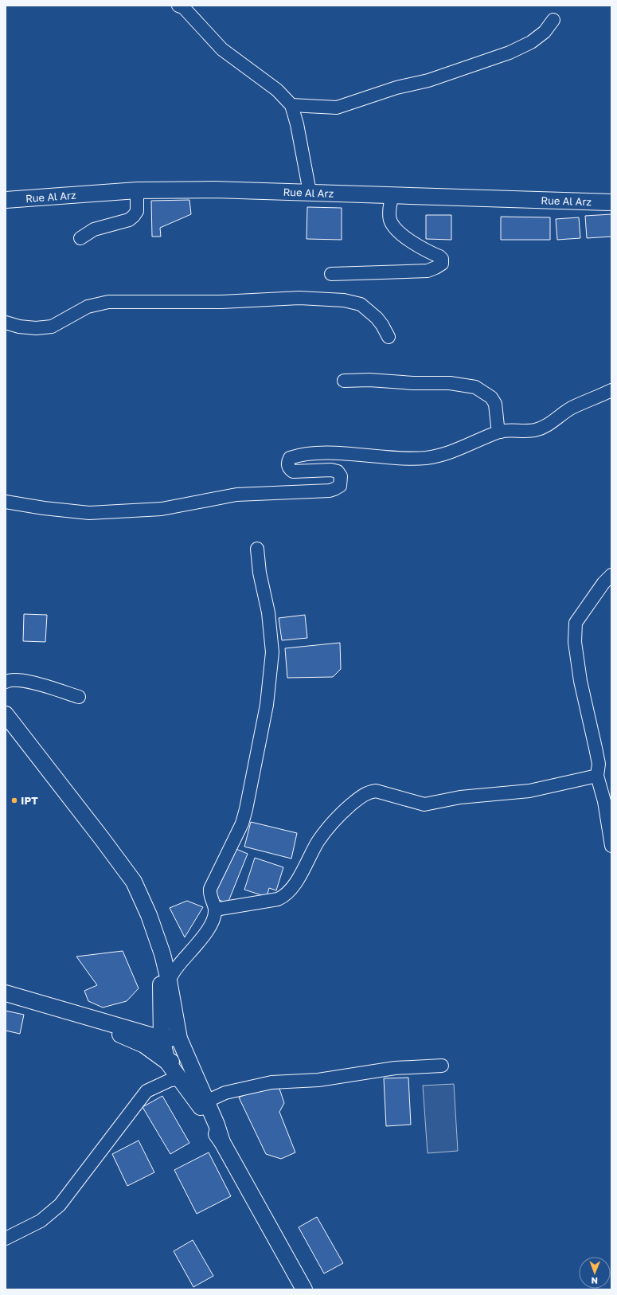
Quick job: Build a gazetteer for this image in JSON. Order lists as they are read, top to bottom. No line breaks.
{"streets":{"main road":["Rue Al Arz"]},"places":["IPT"],"north":"bottom"}
